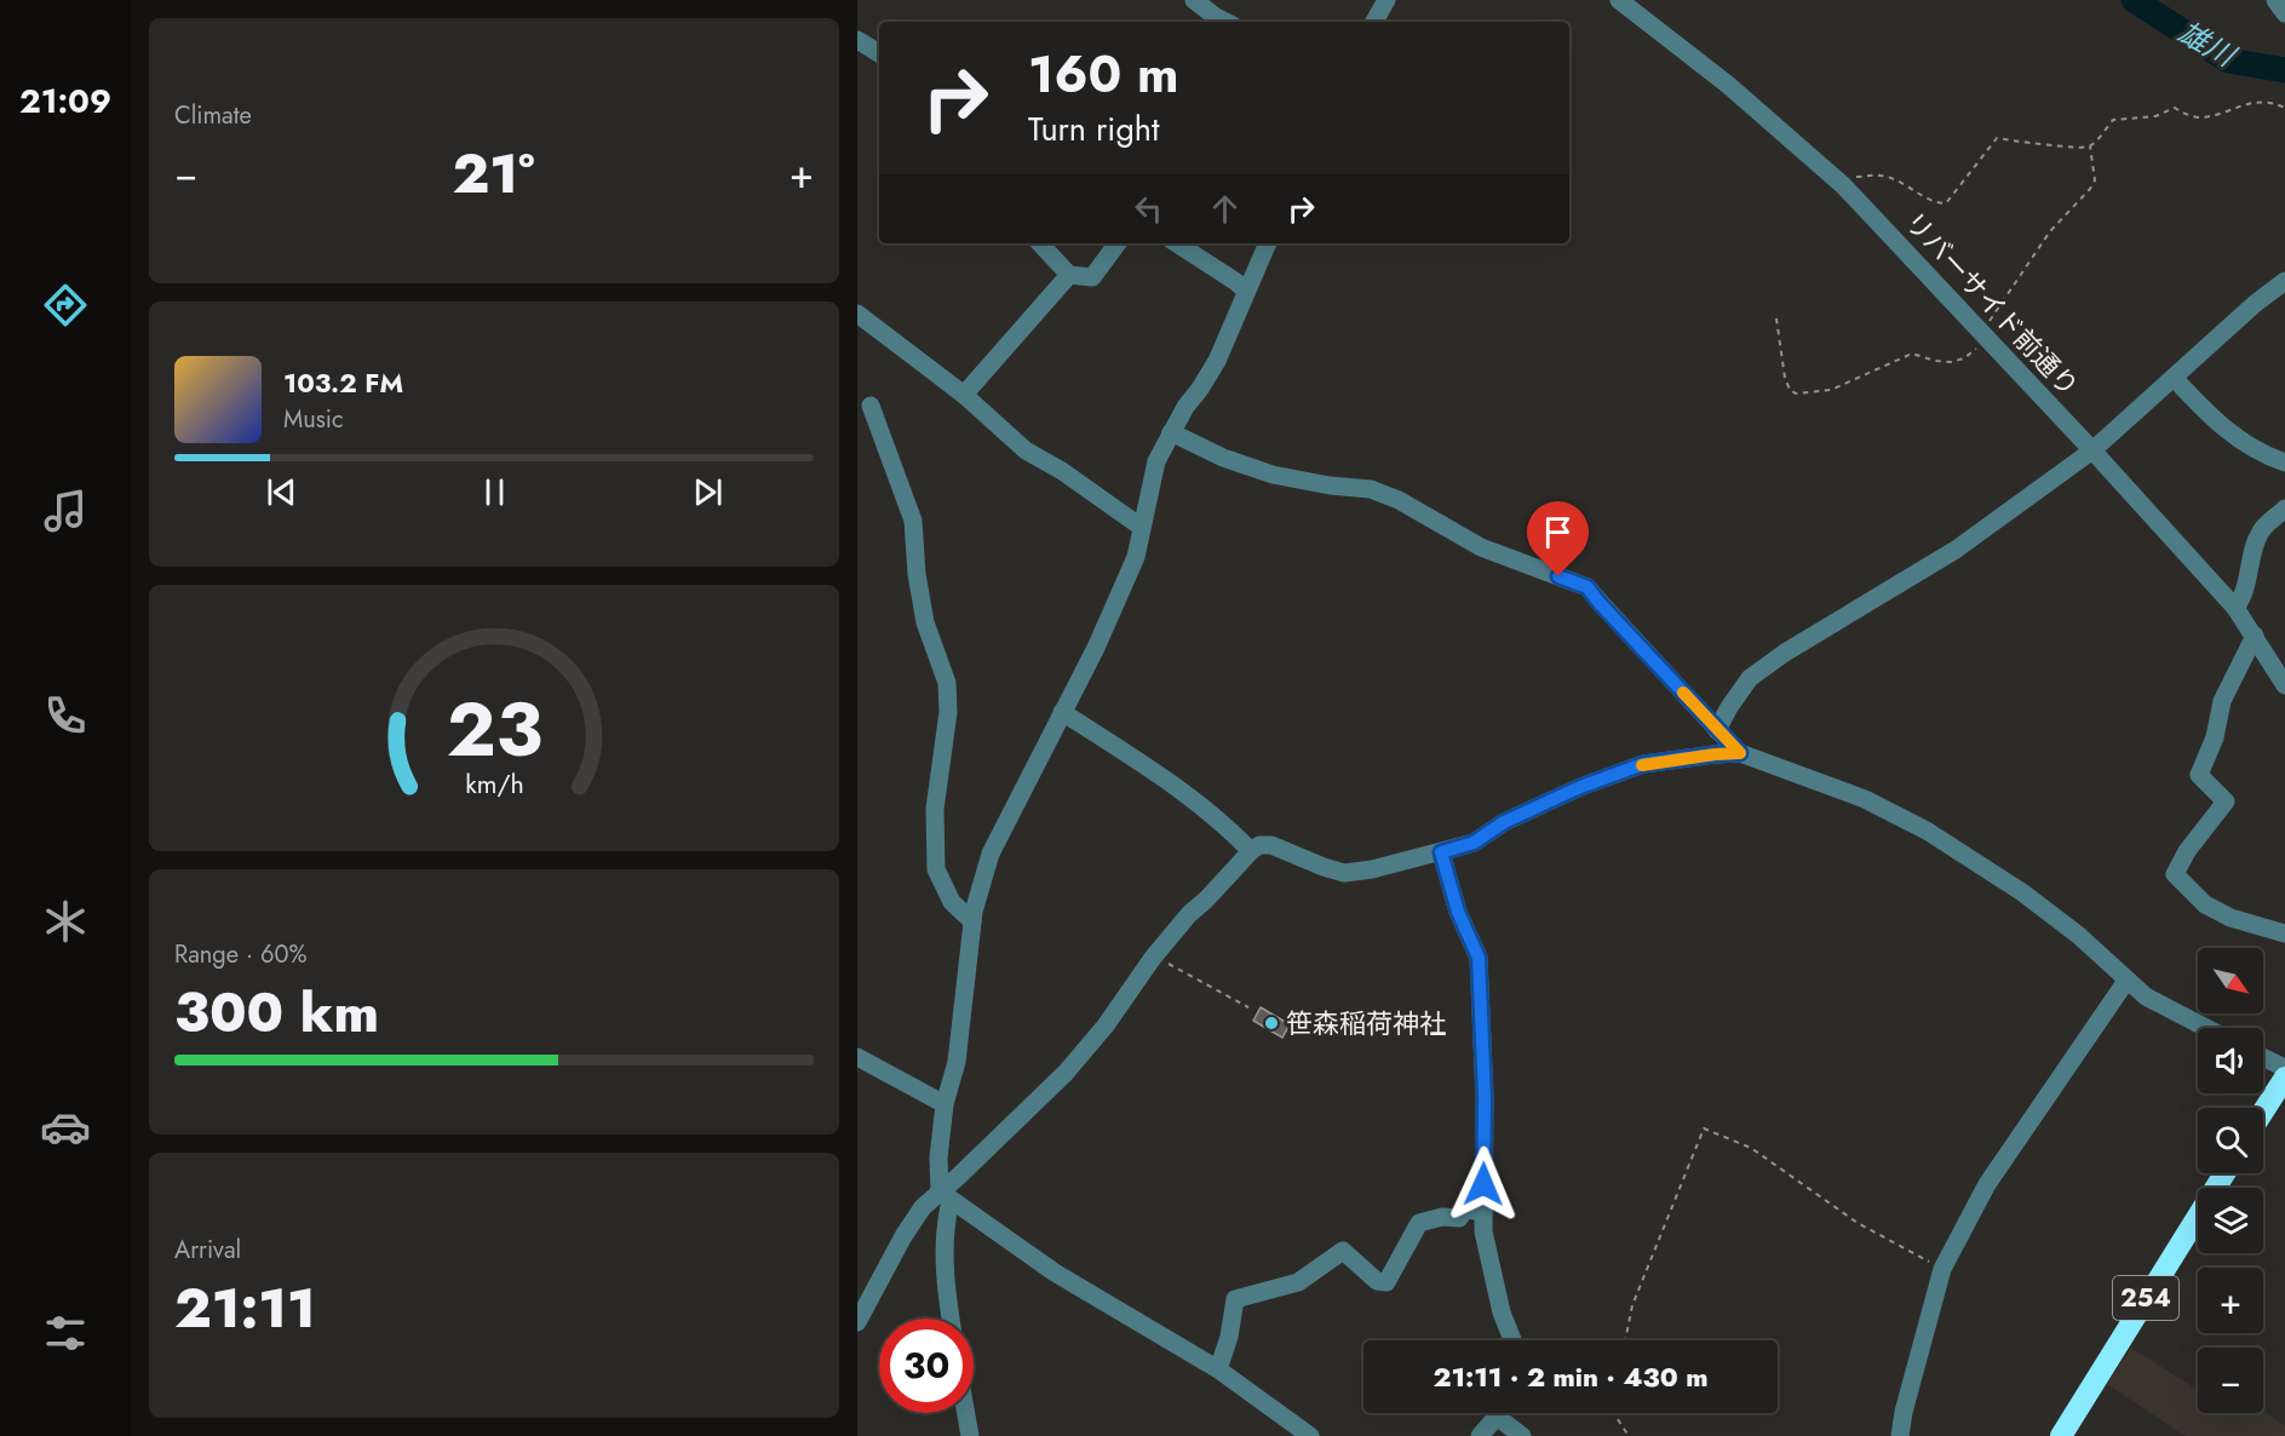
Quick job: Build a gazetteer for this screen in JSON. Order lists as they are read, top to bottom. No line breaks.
{"streets":{"highway":["254"],"street":["リバーサイド前通り"]},"water":["雄川"],"places":["笹森稲荷神社"],"north":"bottom right","page":{"tabs":"21:09","tile":["Climate",["Range · 60%","300 km"],["Arrival","21:11"]],"turn":["160 m","Turn right"],"heat":["−","21°","+"],"song":["103.2 FM","Music"],"map_buttons":["+","−"],"limit":"30","trip":"21:11 · 2 min · 430 m","gauge":["23","km/h"]}}
